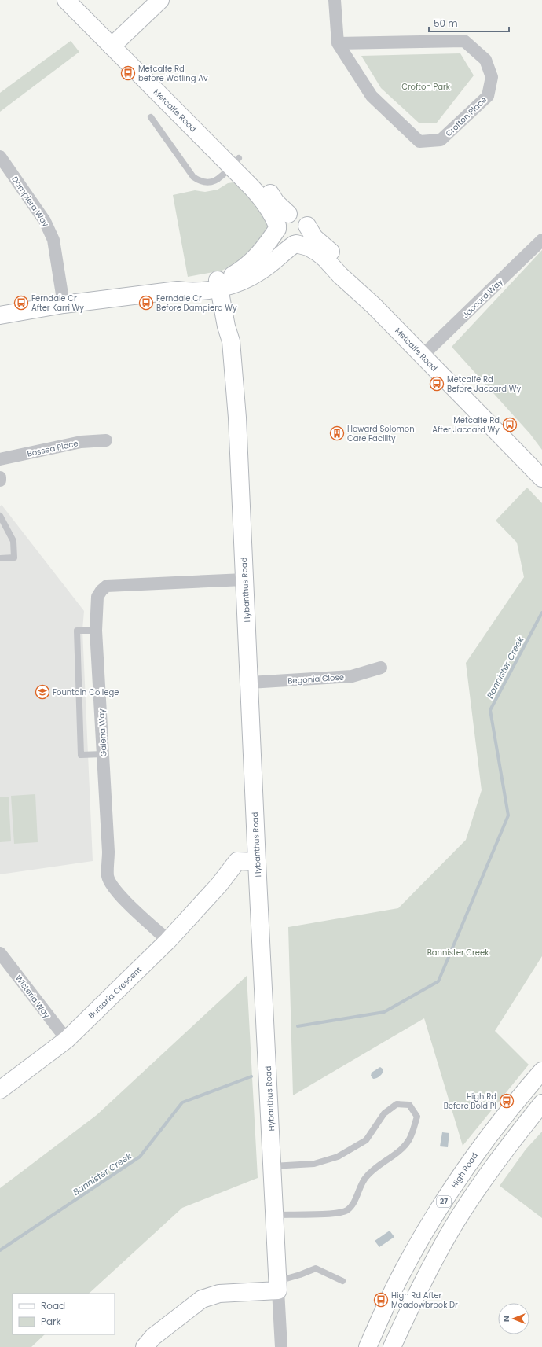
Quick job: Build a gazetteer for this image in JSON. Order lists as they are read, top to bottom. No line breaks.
{"streets":{"street":["Metcalfe Road","Crofton Place","Dampiera Way","Jaccard Way","Bossea Place","Hybanthus Road","Begonia Close","Galena Way","Bursaria Crescent","Wisteria Way","High Road","27"]},"crossings":[["Metcalfe Road","Jaccard Way"],["Hybanthus Road","Begonia Close"],["Hybanthus Road","Galena Way"],["Hybanthus Road","Bursaria Crescent"],["Galena Way","Bursaria Crescent"],["Bursaria Crescent","Wisteria Way"]],"water":["Bannister Creek"],"parks":["Crofton Park","Bannister Creek"],"places":{"bus stop":["Metcalfe Rd before Watling Av","Ferndale Cr After Karri Wy","Ferndale Cr Before Dampiera Wy","Metcalfe Rd Before Jaccard Wy","Metcalfe Rd After Jaccard Wy","High Rd Before Bold Pl","High Rd After Meadowbrook Dr"],"building":["Howard Solomon Care Facility"],"school or university":["Fountain College"]},"legend":["Road","Park"],"scale_bar":"50 m","north":"left"}
